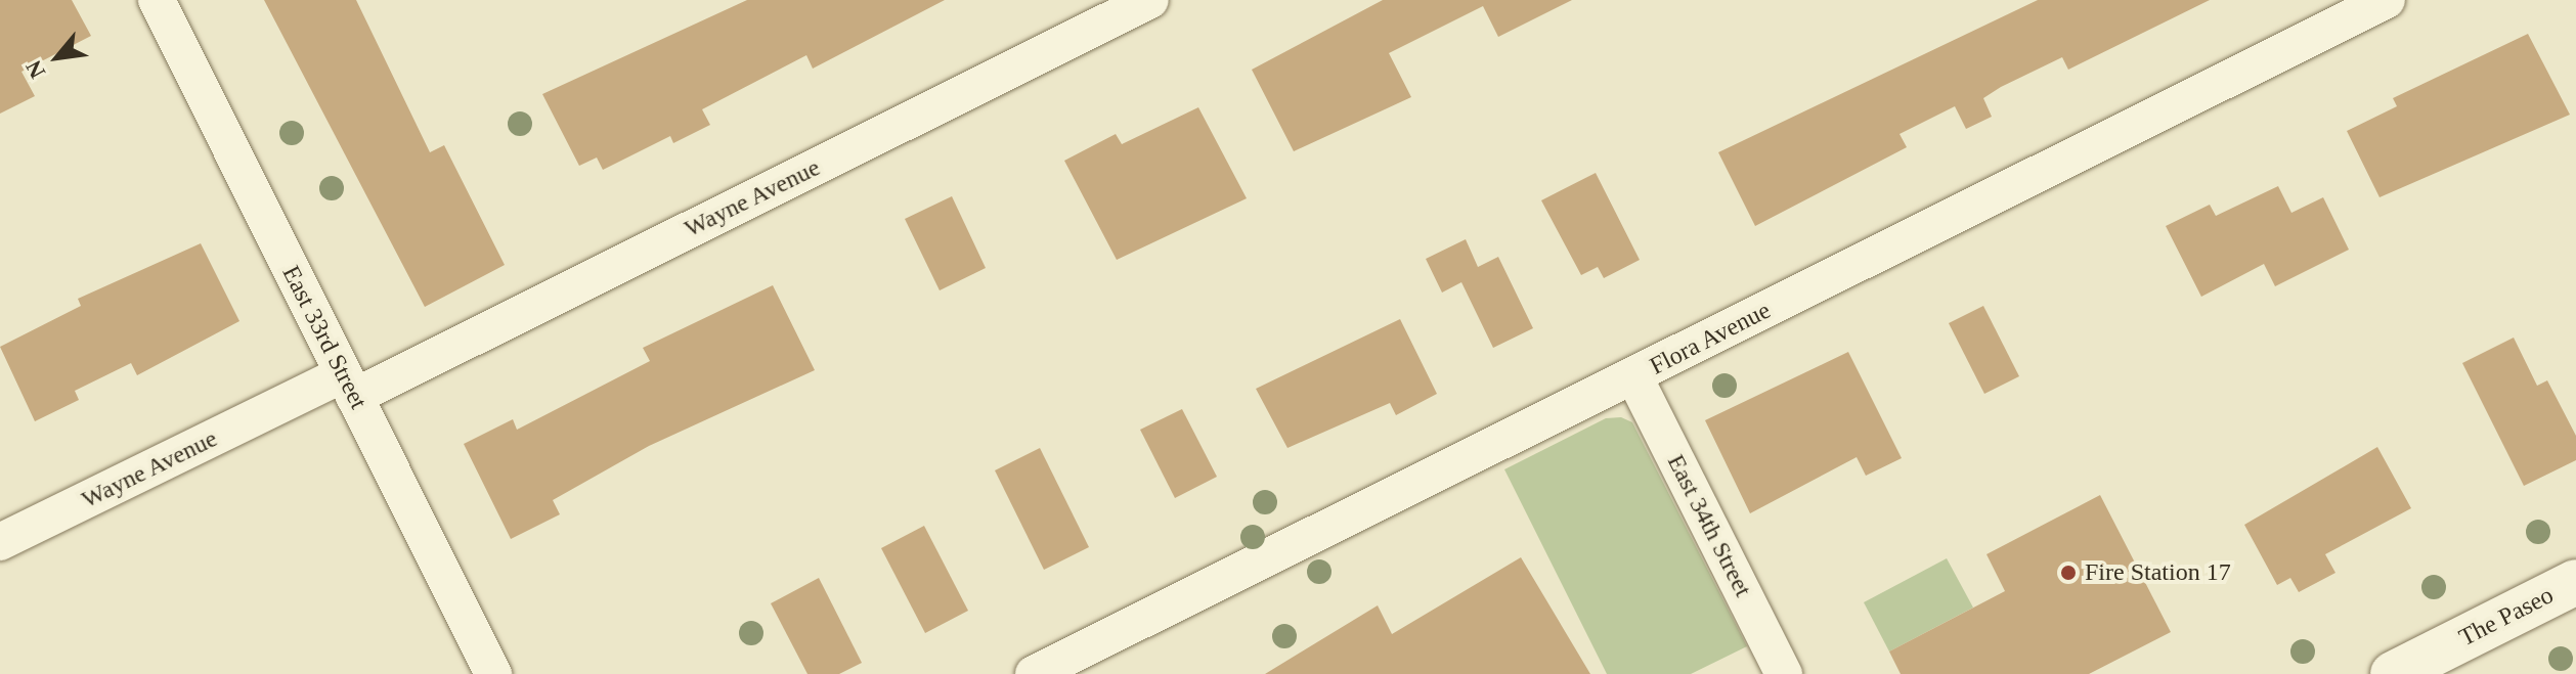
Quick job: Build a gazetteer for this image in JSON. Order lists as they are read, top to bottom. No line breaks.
{"streets":{"main road":["The Paseo"],"street":["Wayne Avenue","East 33rd Street","Flora Avenue","East 34th Street"]},"crossings":[["Wayne Avenue","East 33rd Street"],["Flora Avenue","East 34th Street"]],"places":["Fire Station 17"],"north":"bottom left"}
